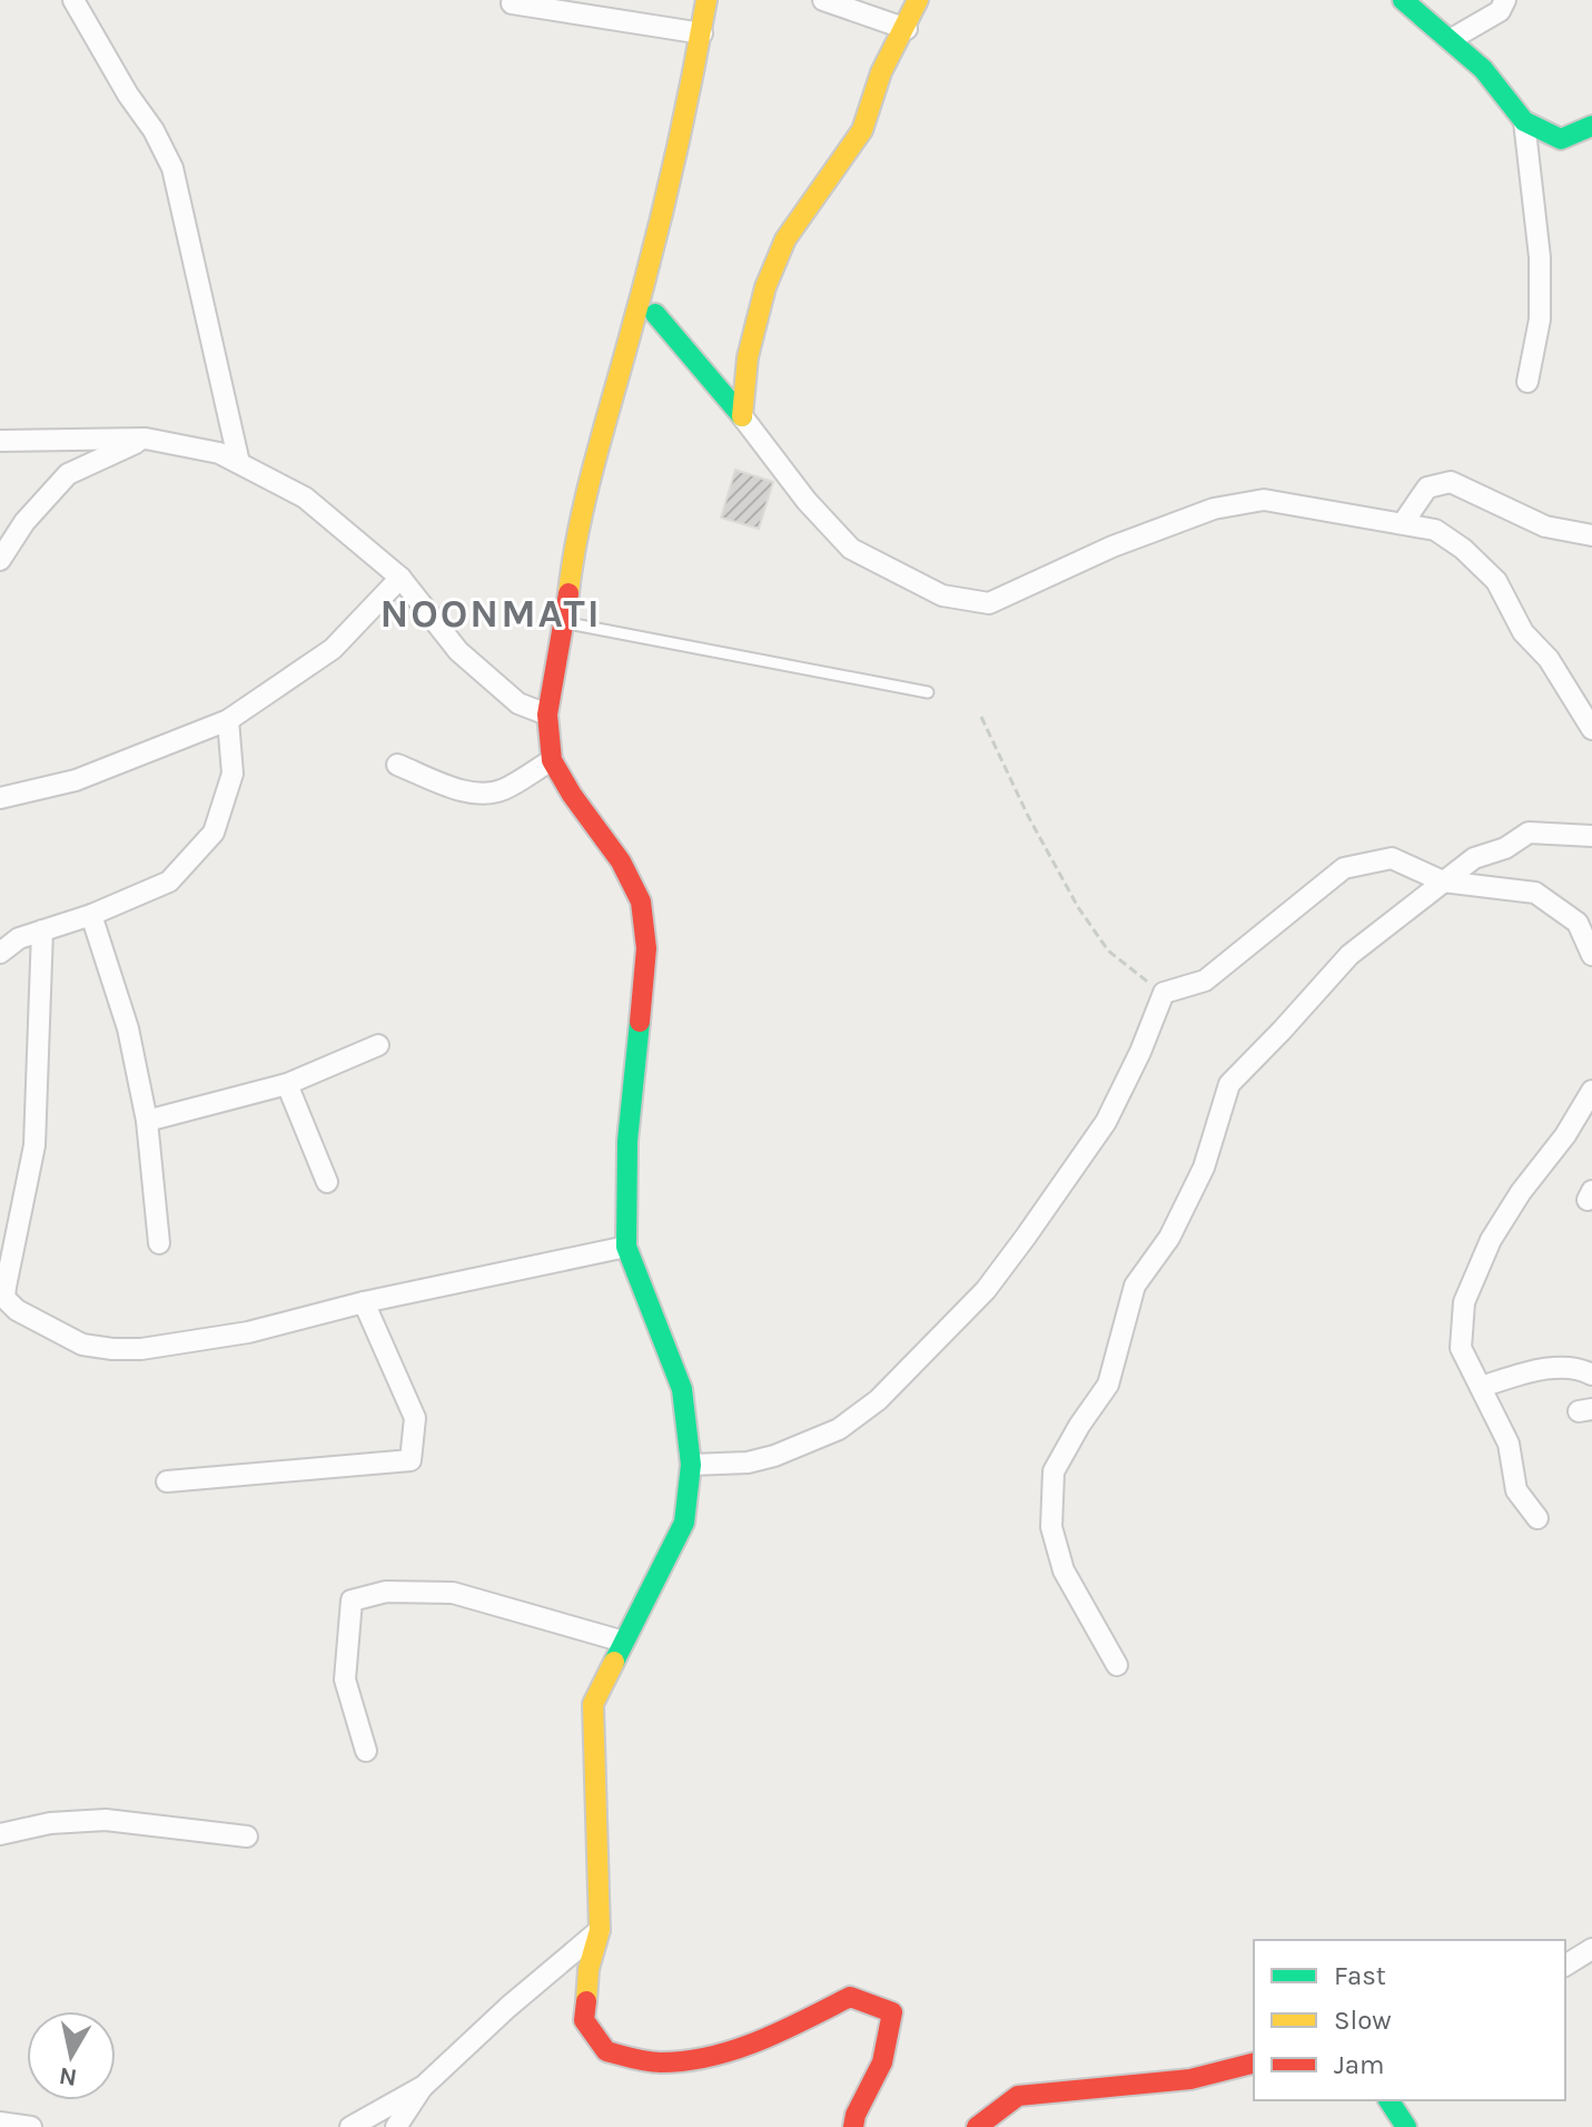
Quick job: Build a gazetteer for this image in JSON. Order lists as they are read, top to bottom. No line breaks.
{"districts":["NOONMATI"],"legend":["Fast","Slow","Jam"],"north":"bottom"}
